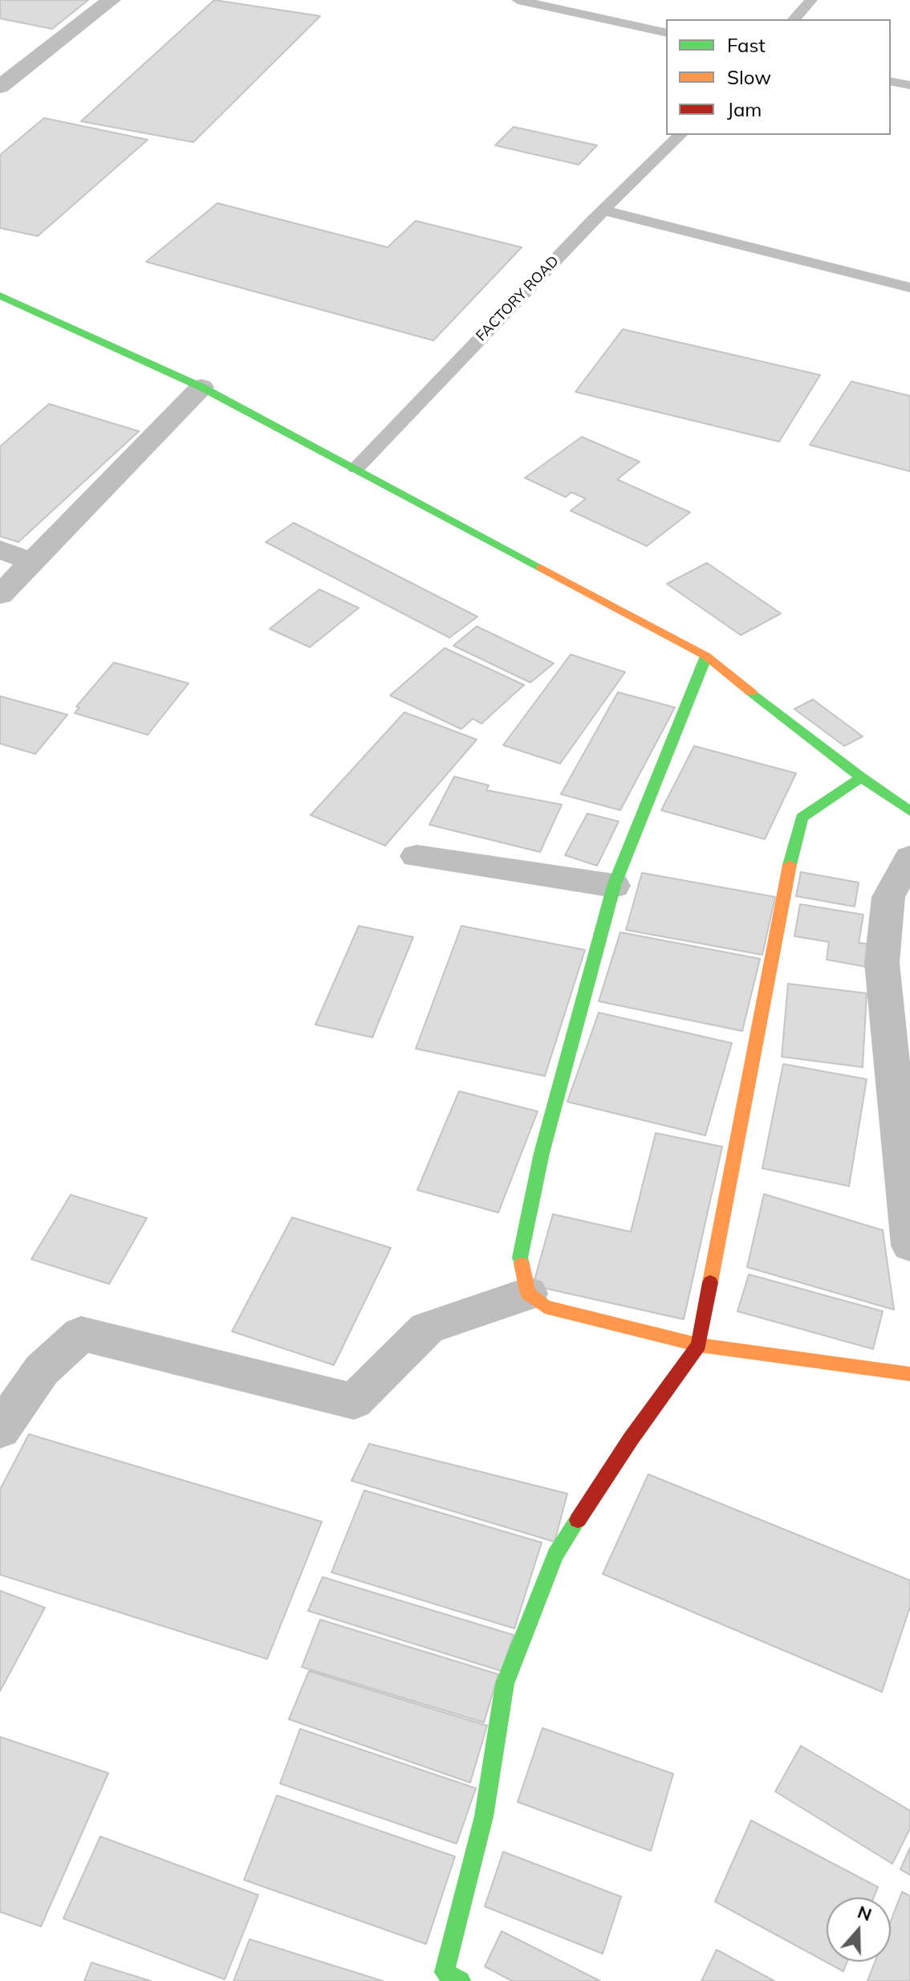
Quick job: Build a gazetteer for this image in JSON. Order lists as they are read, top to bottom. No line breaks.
{"streets":{"lane":["FACTORY ROAD"]},"legend":["Fast","Slow","Jam"],"north":"top"}
